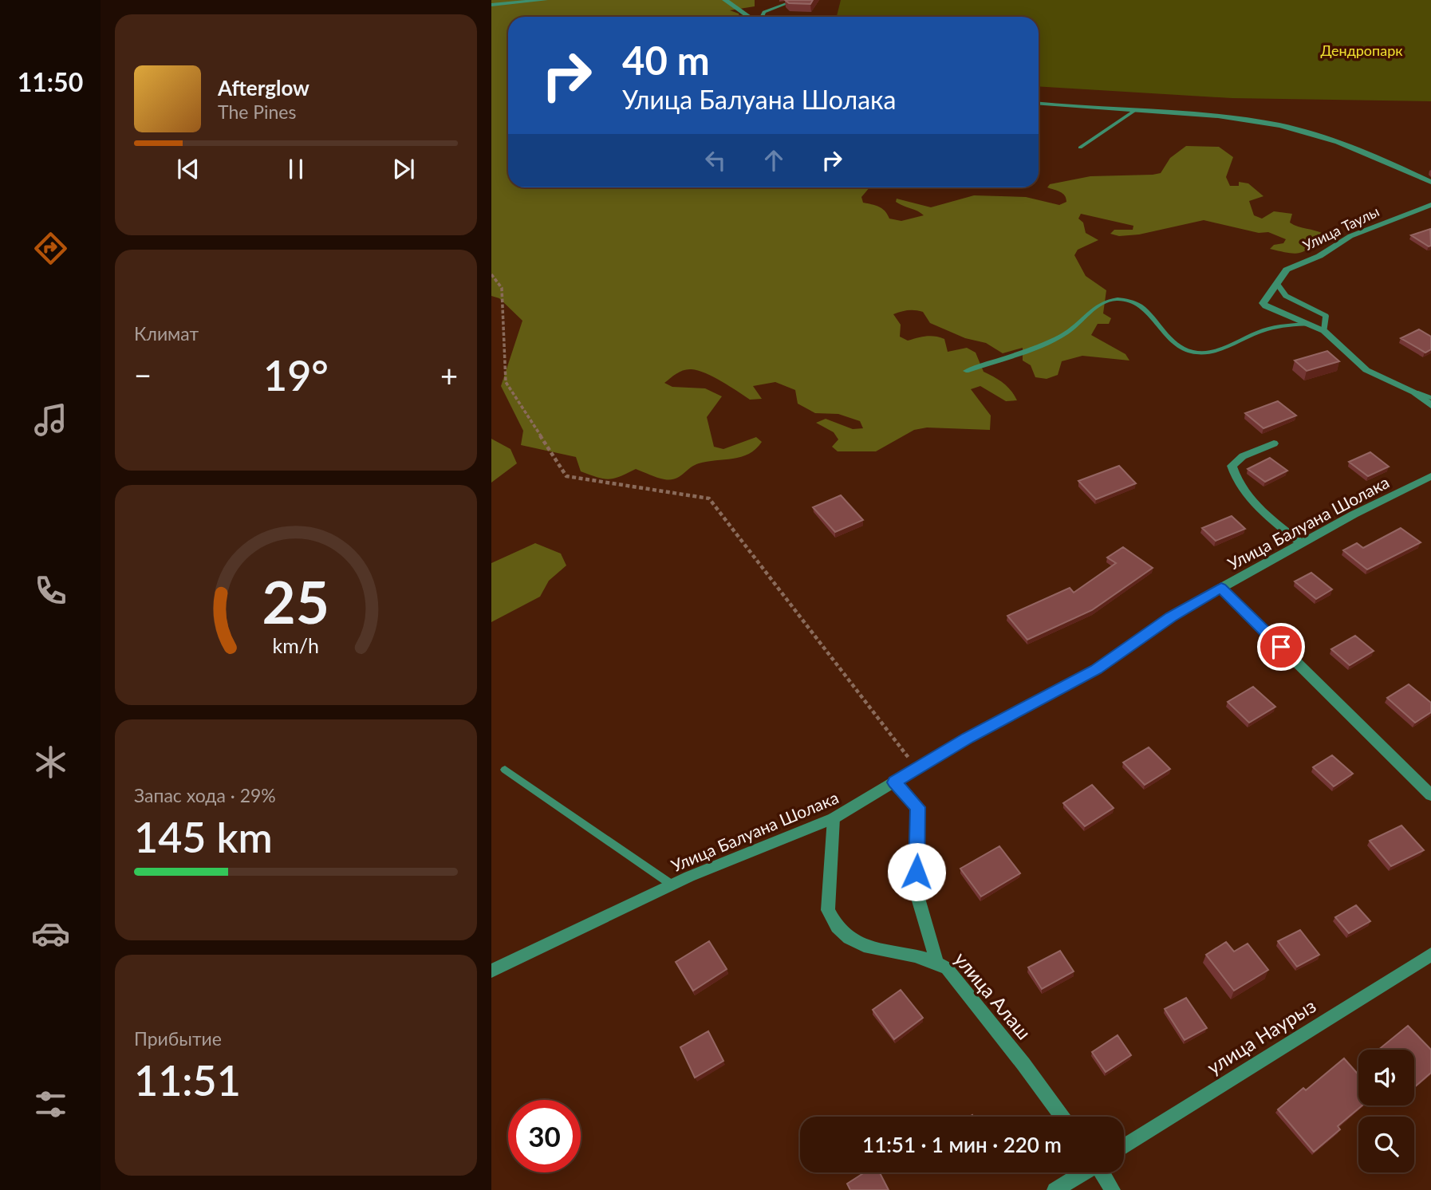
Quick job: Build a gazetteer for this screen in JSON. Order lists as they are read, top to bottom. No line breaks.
{"streets":{"street":["Улица Таулы","Улица Балуана Шолака","улица Алаш","улица Наурыз"]},"crossings":[["Улица Балуана Шолака","улица Алаш"]],"parks":["Дендропарк"],"page":{"tabs":"11:50","turn":["40 m","Улица Балуана Шолака"],"song":["Afterglow","The Pines"],"tile":["Климат",["Запас хода · 29%","145 km"],["Прибытие","11:51"]],"heat":["−","19°","+"],"limit":"30","trip":"11:51 · 1 мин · 220 m","gauge":["25","km/h"]}}
